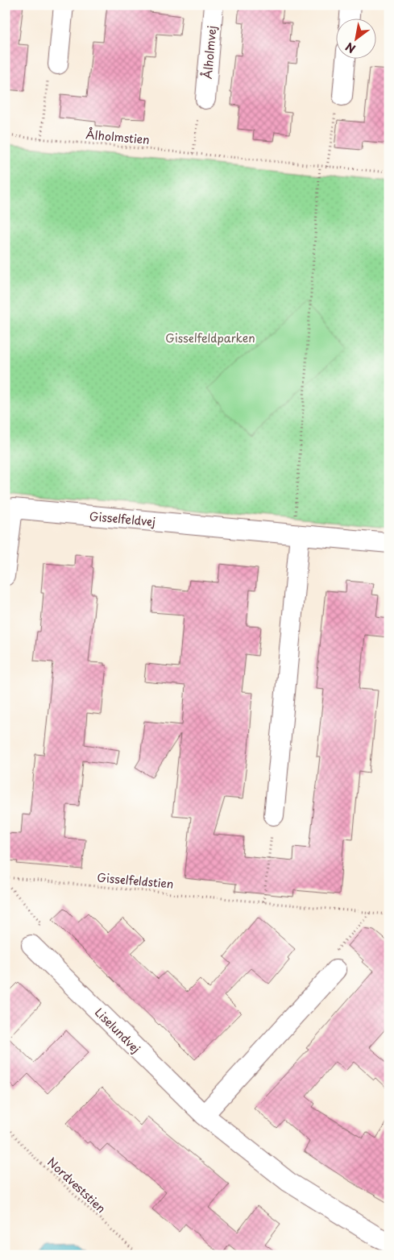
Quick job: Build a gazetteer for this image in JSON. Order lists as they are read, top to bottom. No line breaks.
{"streets":{"street":["Ålholmvej","Gisselfeldvej","Liselundvej"],"path":["Ålholmstien","Gisselfeldstien","Nordveststien"]},"parks":["Gisselfeldparken"],"north":"bottom left"}
